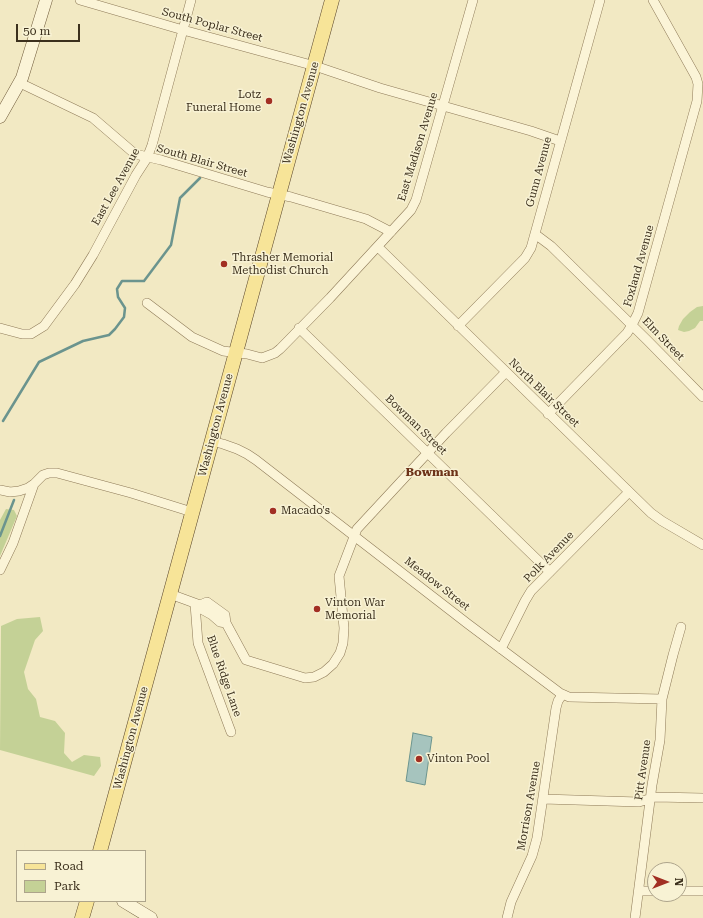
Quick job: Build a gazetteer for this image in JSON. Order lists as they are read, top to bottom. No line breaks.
{"streets":{"main road":["Washington Avenue"],"street":["South Poplar Street","East Madison Avenue","South Blair Street","Gunn Avenue","East Lee Avenue","Foxland Avenue","Elm Street","North Blair Street","Bowman Street","Polk Avenue","Meadow Street","Blue Ridge Lane","Pitt Avenue","Morrison Avenue"]},"crossings":[["South Poplar Street","Washington Avenue"],["South Poplar Street","East Madison Avenue"],["South Poplar Street","Gunn Avenue"],["South Poplar Street","East Lee Avenue"],["Washington Avenue","East Madison Avenue"],["Washington Avenue","South Blair Street"],["Washington Avenue","Meadow Street"],["Washington Avenue","Blue Ridge Lane"],["East Madison Avenue","North Blair Street"],["East Madison Avenue","Bowman Street"],["South Blair Street","East Lee Avenue"],["Gunn Avenue","Elm Street"],["Gunn Avenue","North Blair Street"],["Foxland Avenue","Elm Street"],["Foxland Avenue","North Blair Street"],["North Blair Street","Polk Avenue"],["North Blair Street","Blue Ridge Lane"],["Bowman Street","Polk Avenue"],["Bowman Street","Blue Ridge Lane"],["Polk Avenue","Meadow Street"],["Meadow Street","Blue Ridge Lane"],["Meadow Street","Morrison Avenue"]],"districts":["Bowman"],"places":["Lotz Funeral Home","Thrasher Memorial Methodist Church","Macado's","Vinton War Memorial","Vinton Pool"],"legend":["Road","Park"],"scale_bar":"50 m","north":"right"}
